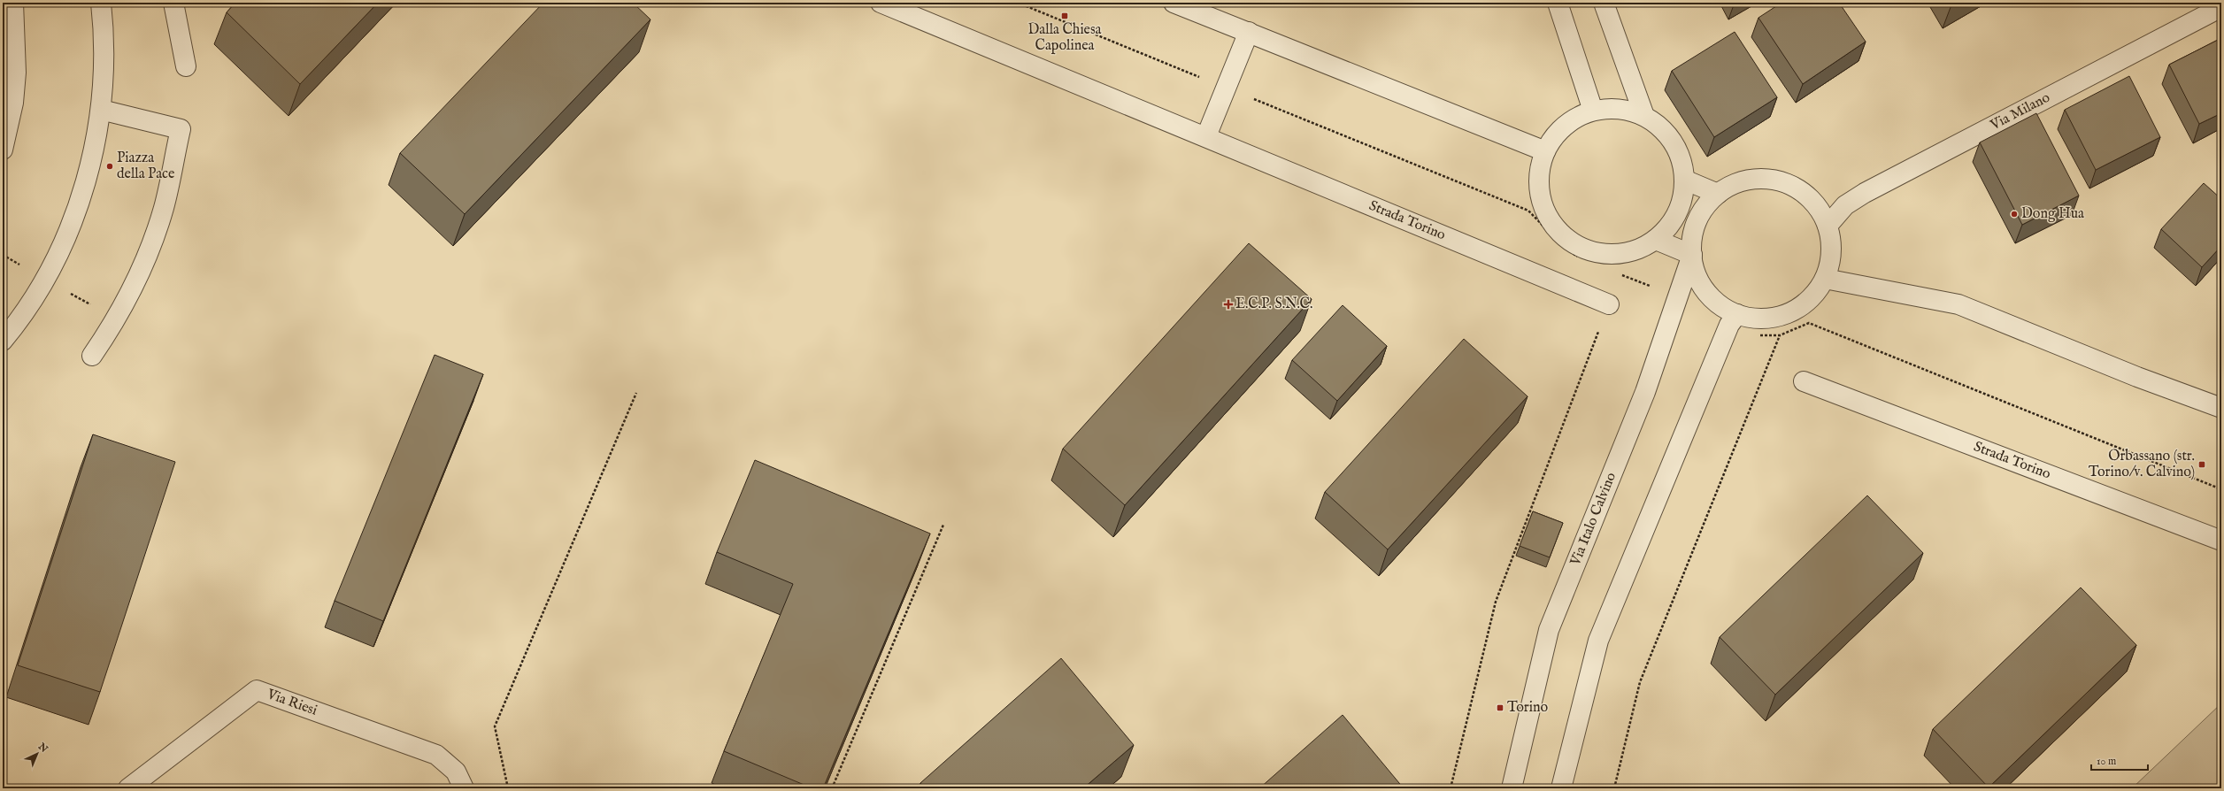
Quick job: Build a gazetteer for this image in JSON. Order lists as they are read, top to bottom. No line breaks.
{"streets":{"street":["Via Milano","Strada Torino","Via Italo Calvino","Via Riesi"]},"places":{"transit":["Dalla Chiesa Capolinea","Orbassano (str. Torino/v. Calvino)","Torino"],"other":["Piazza della Pace","Dong Hua"],"health":["E.C.P. S.N.C."]},"scale_bar":"10 m","north":"top right"}
